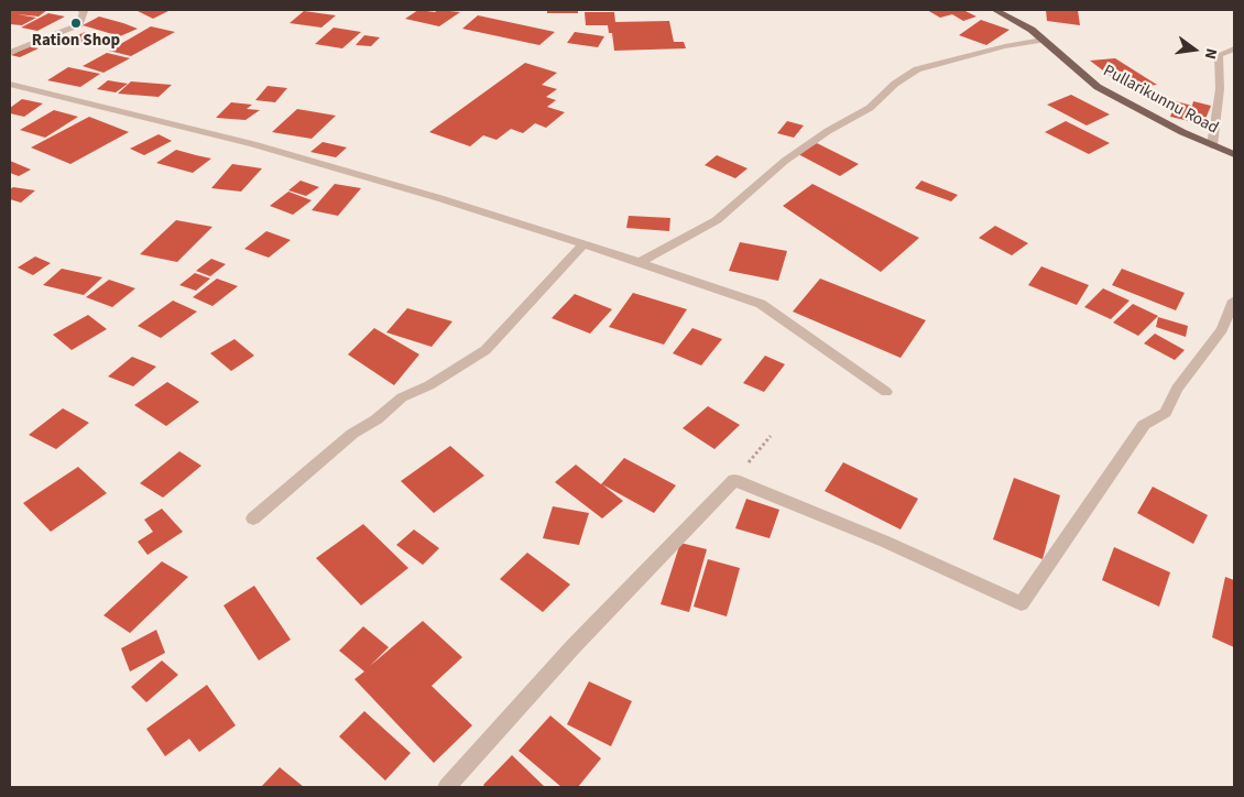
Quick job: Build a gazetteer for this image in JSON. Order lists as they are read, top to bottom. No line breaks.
{"streets":{"main road":["Pullarikunnu Road"]},"places":["Ration Shop"],"north":"right"}
